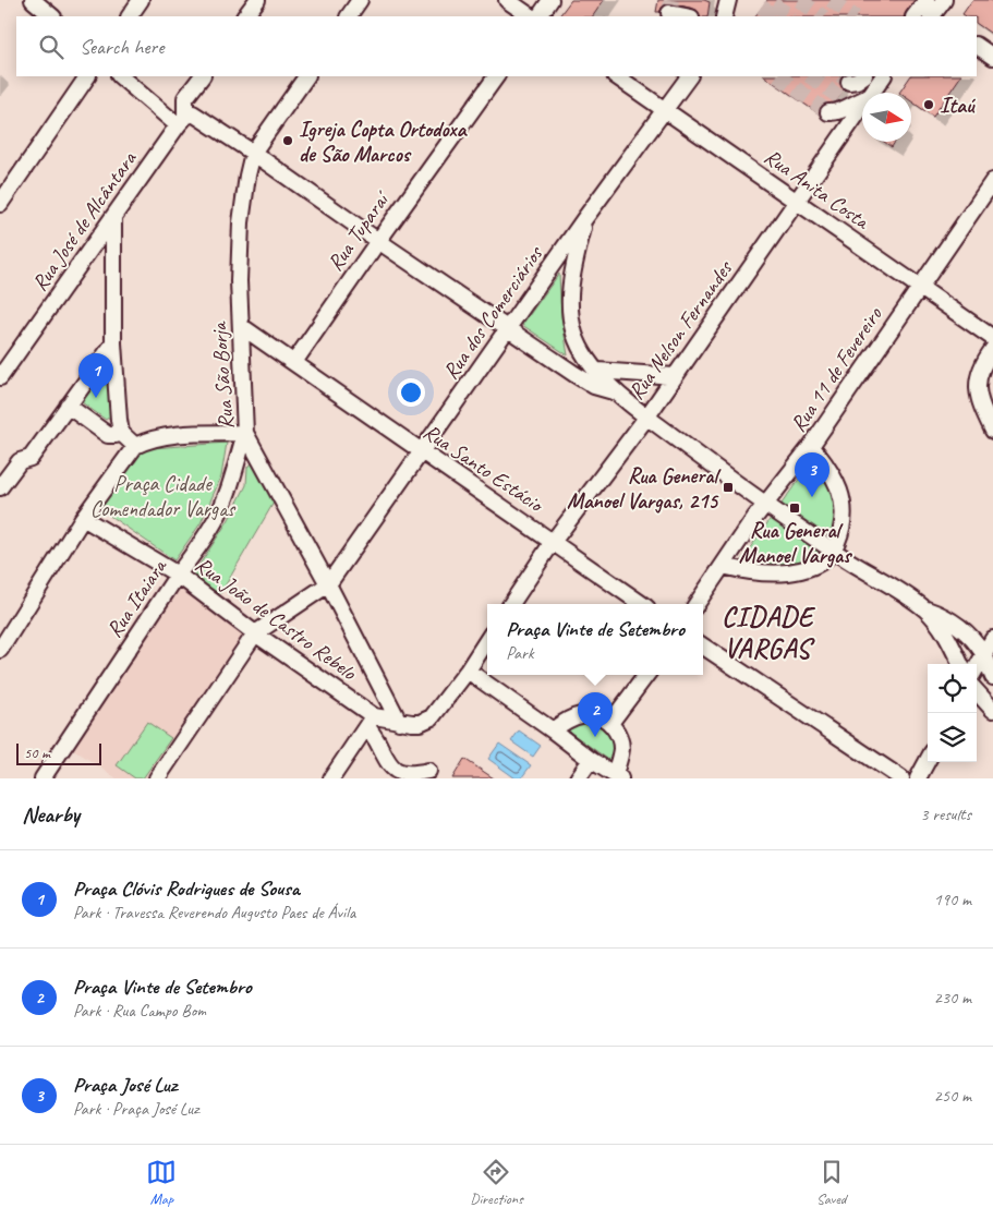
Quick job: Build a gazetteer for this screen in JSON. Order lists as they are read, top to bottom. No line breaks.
{"streets":{"street":["Rua Anita Costa","Rua José de Alcântara","Rua Tuparaí","Rua dos Comerciários","Rua Nelson Fernandes","Rua 11 de Fevereiro","Rua São Borja","Rua Santo Estácio","Rua Itaiara","Rua João de Castro Rebelo"]},"crossings":[["Rua Anita Costa","Rua dos Comerciários"],["Rua Anita Costa","Rua Nelson Fernandes"],["Rua Anita Costa","Rua 11 de Fevereiro"],["Rua Tuparaí","Rua Santo Estácio"],["Rua dos Comerciários","Rua São Borja"],["Rua dos Comerciários","Rua Santo Estácio"],["Rua dos Comerciários","Rua João de Castro Rebelo"],["Rua Nelson Fernandes","Rua Santo Estácio"],["Rua São Borja","Rua Santo Estácio"],["Rua São Borja","Rua Itaiara"],["Rua São Borja","Rua João de Castro Rebelo"],["Rua Itaiara","Rua João de Castro Rebelo"]],"districts":["CIDADE VARGAS"],"parks":["Praça Cidade Comendador Vargas"],"places":{"other":["Itaú","Igreja Copta Ortodoxa de São Marcos"],"transit":["Rua General Manoel Vargas, 215","Rua General Manoel Vargas"]},"scale_bar":"50 m","north":"right","page":{"search":"Search here","pins":["1","3","2"],"popup":["Praça Vinte de Setembro","Park"],"scale":"50 m","heading":["Nearby","3 results"],"list":[{"mark":"1","name":"Praça Clóvis Rodrigues de Sousa","note":"Park · Travessa Reverendo Augusto Paes de Ávila","value":"190 m"},{"mark":"2","name":"Praça Vinte de Setembro","note":"Park · Rua Campo Bom","value":"230 m"},{"mark":"3","name":"Praça José Luz","note":"Park · Praça José Luz","value":"250 m"}],"nav":["Map","Directions","Saved"]}}
